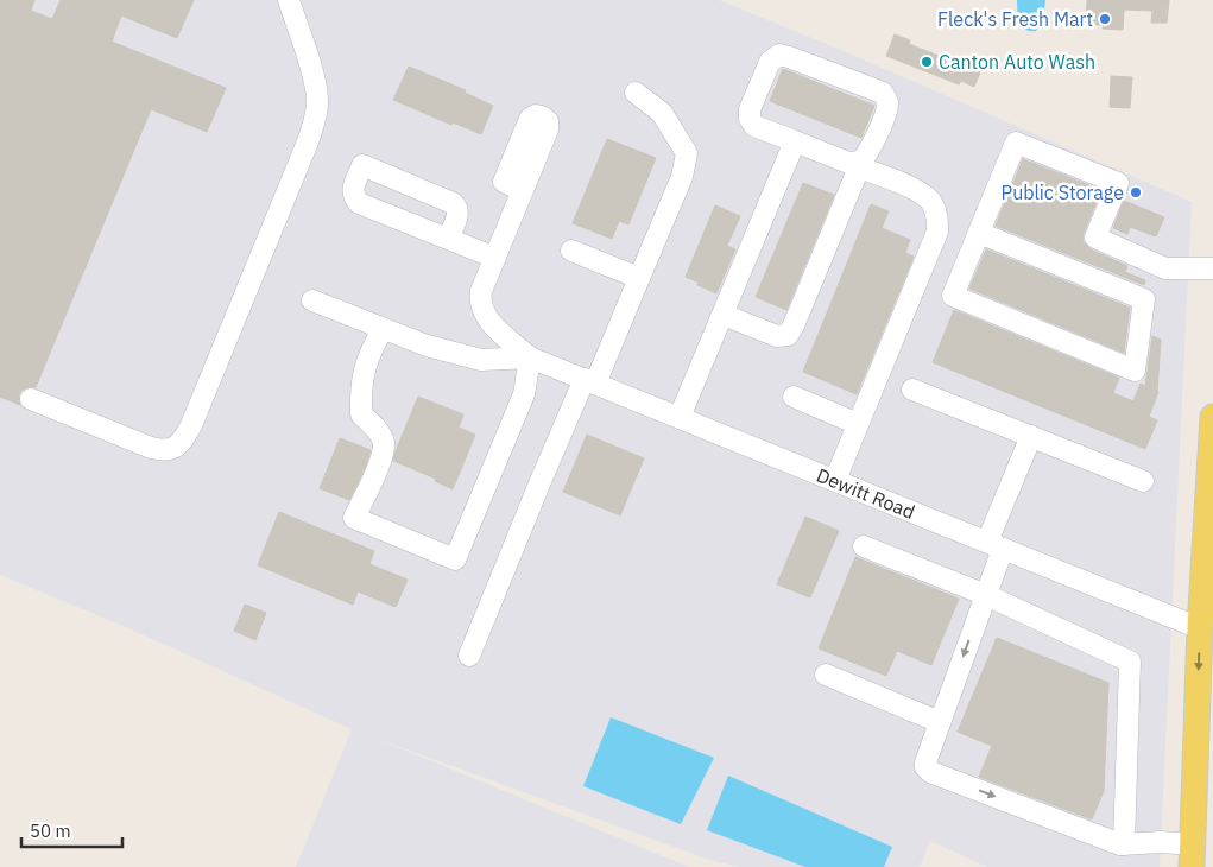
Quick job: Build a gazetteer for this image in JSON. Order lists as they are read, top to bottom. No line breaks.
{"streets":{"street":["Dewitt Road"]},"places":["Fleck's Fresh Mart","Canton Auto Wash","Public Storage"],"scale_bar":"50 m"}
